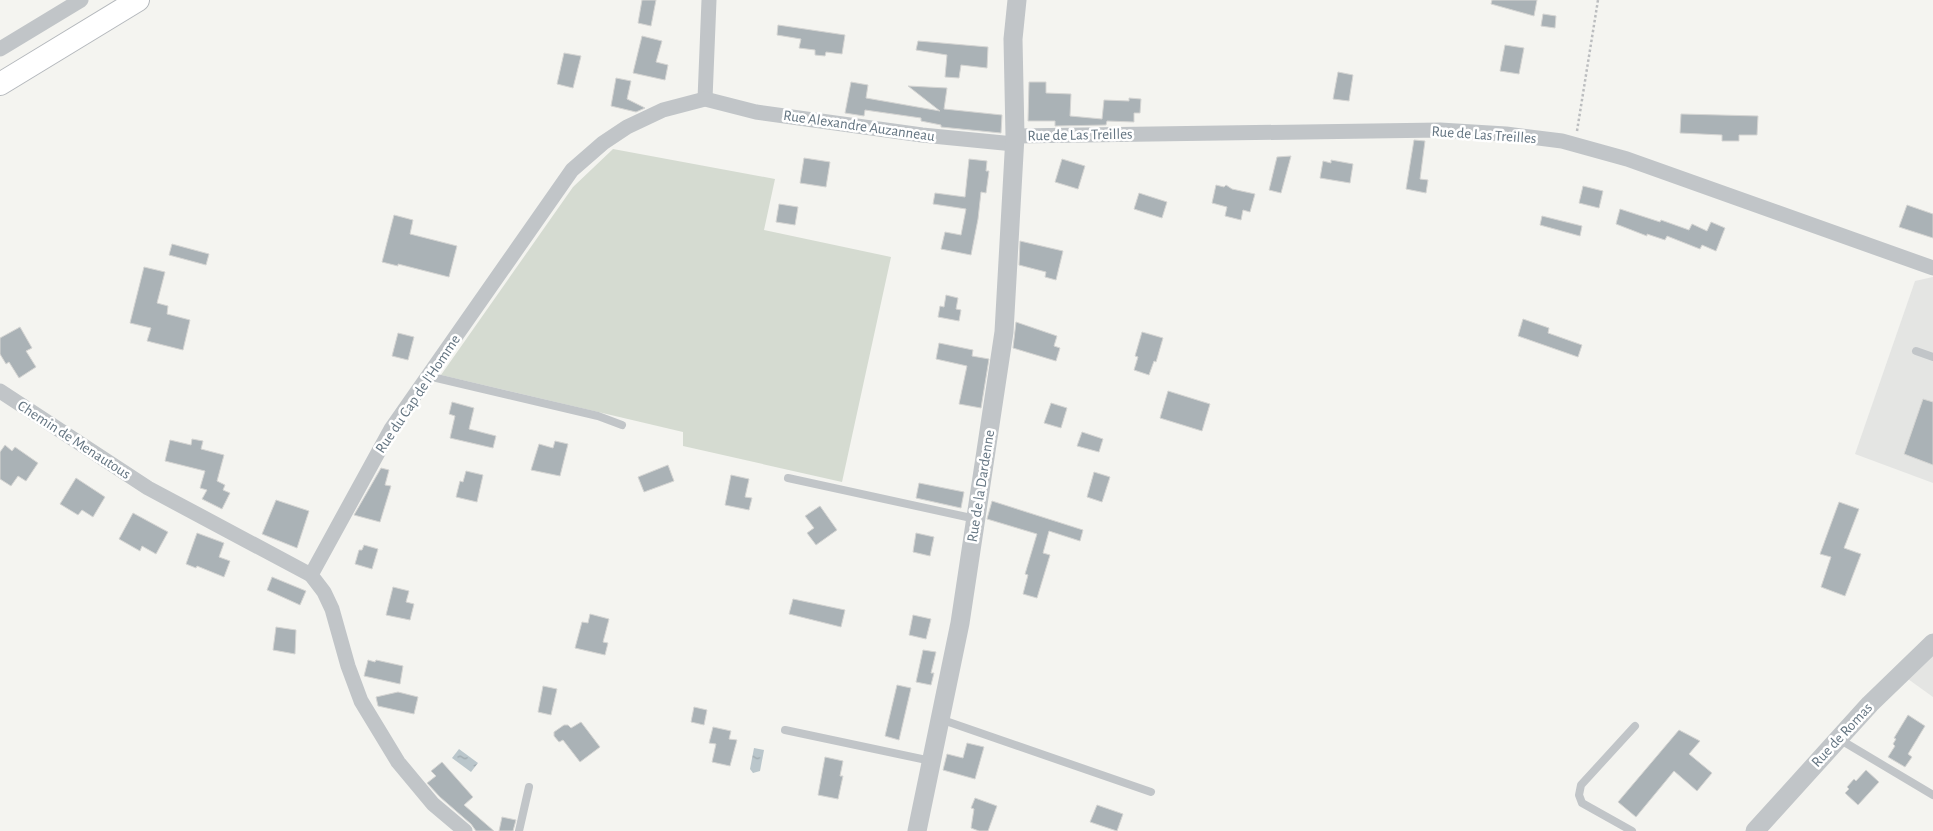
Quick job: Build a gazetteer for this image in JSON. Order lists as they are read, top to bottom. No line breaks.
{"streets":{"street":["Rue Alexandre Auzanneau","Rue de Las Treilles","Rue du Cap de l'Homme","Chemin de Menautous","Rue de la Dardenne","Rue de Romas"]},"crossings":[["Rue Alexandre Auzanneau","Rue de Las Treilles"],["Rue Alexandre Auzanneau","Rue du Cap de l'Homme"],["Rue Alexandre Auzanneau","Rue de la Dardenne"],["Rue de Las Treilles","Rue de la Dardenne"],["Rue du Cap de l'Homme","Chemin de Menautous"]]}
